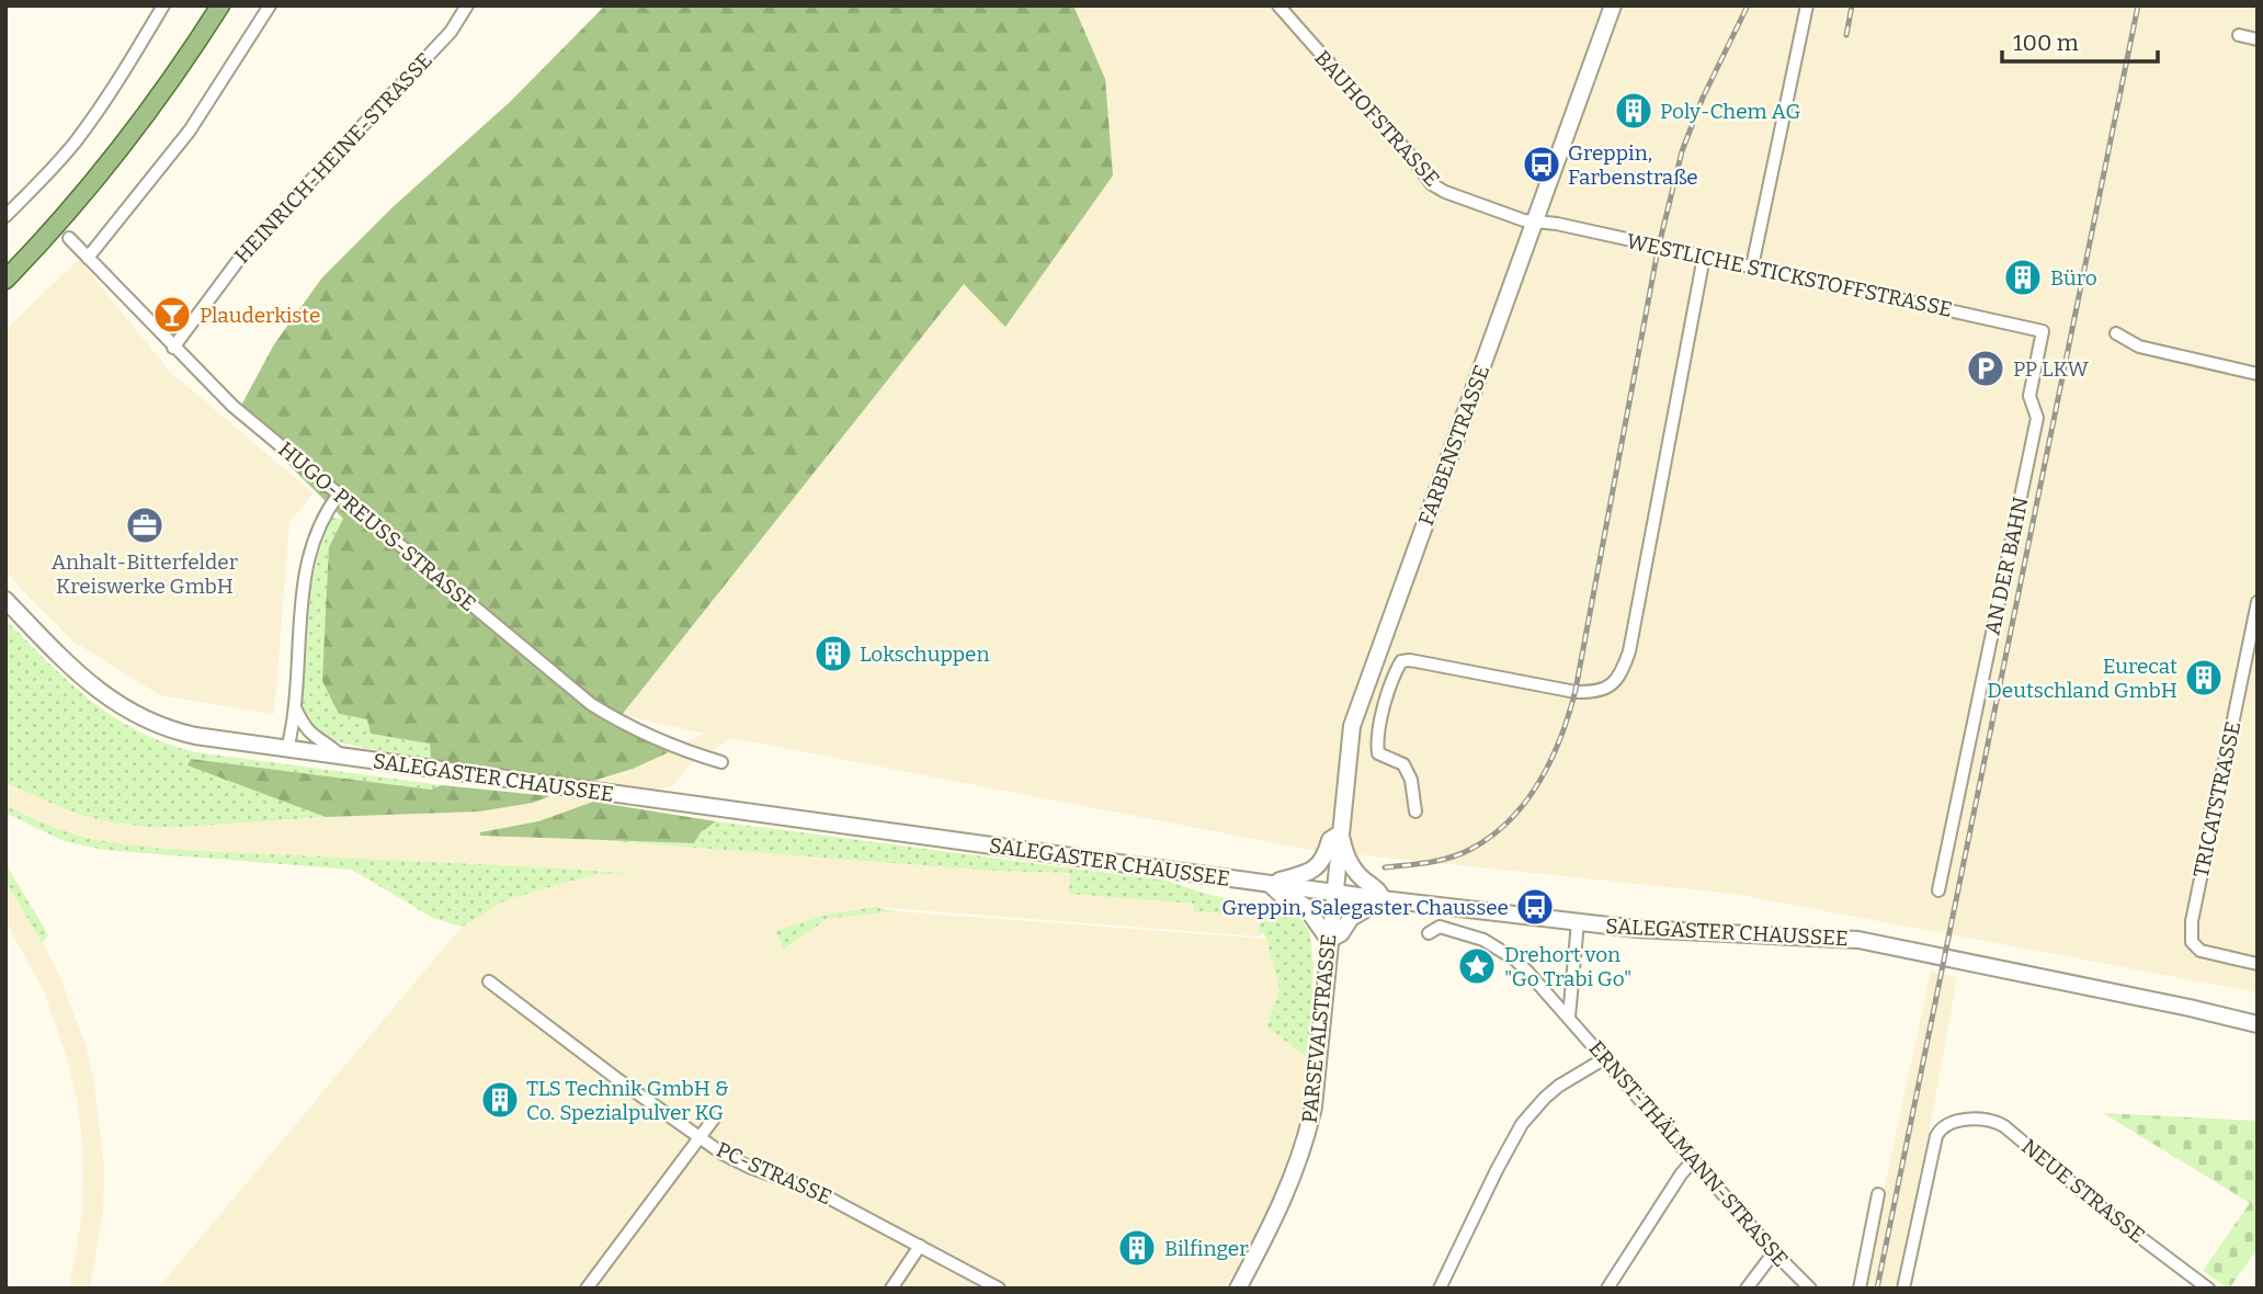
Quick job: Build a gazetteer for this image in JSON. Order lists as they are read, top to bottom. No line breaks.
{"streets":{"main road":["FARBENSTRASSE","SALEGASTER CHAUSSEE","PARSEVALSTRASSE"],"street":["BAUHOFSTRASSE","HEINRICH-HEINE-STRASSE","WESTLICHE STICKSTOFFSTRASSE","HUGO-PREUSS-STRASSE","AN DER BAHN","TRICATSTRASSE","ERNST-THÄLMANN-STRASSE","PC-STRASSE","NEUE STRASSE"]},"crossings":[["BAUHOFSTRASSE","WESTLICHE STICKSTOFFSTRASSE"],["BAUHOFSTRASSE","FARBENSTRASSE"],["HEINRICH-HEINE-STRASSE","HUGO-PREUSS-STRASSE"],["WESTLICHE STICKSTOFFSTRASSE","FARBENSTRASSE"],["WESTLICHE STICKSTOFFSTRASSE","AN DER BAHN"],["FARBENSTRASSE","SALEGASTER CHAUSSEE"],["FARBENSTRASSE","PARSEVALSTRASSE"],["SALEGASTER CHAUSSEE","PARSEVALSTRASSE"]],"places":{"building":["Poly-Chem AG","Büro","Lokschuppen","Eurecat Deutschland GmbH","TLS Technik GmbH & Co. Spezialpulver KG","Bilfinger"],"bus stop":["Greppin, Farbenstraße","Greppin, Salegaster Chaussee"],"bar":["Plauderkiste"],"parking":["PP LKW"],"office":["Anhalt-Bitterfelder Kreiswerke GmbH"],"place":["Drehort von \"Go Trabi Go\""]},"scale_bar":"100 m"}
